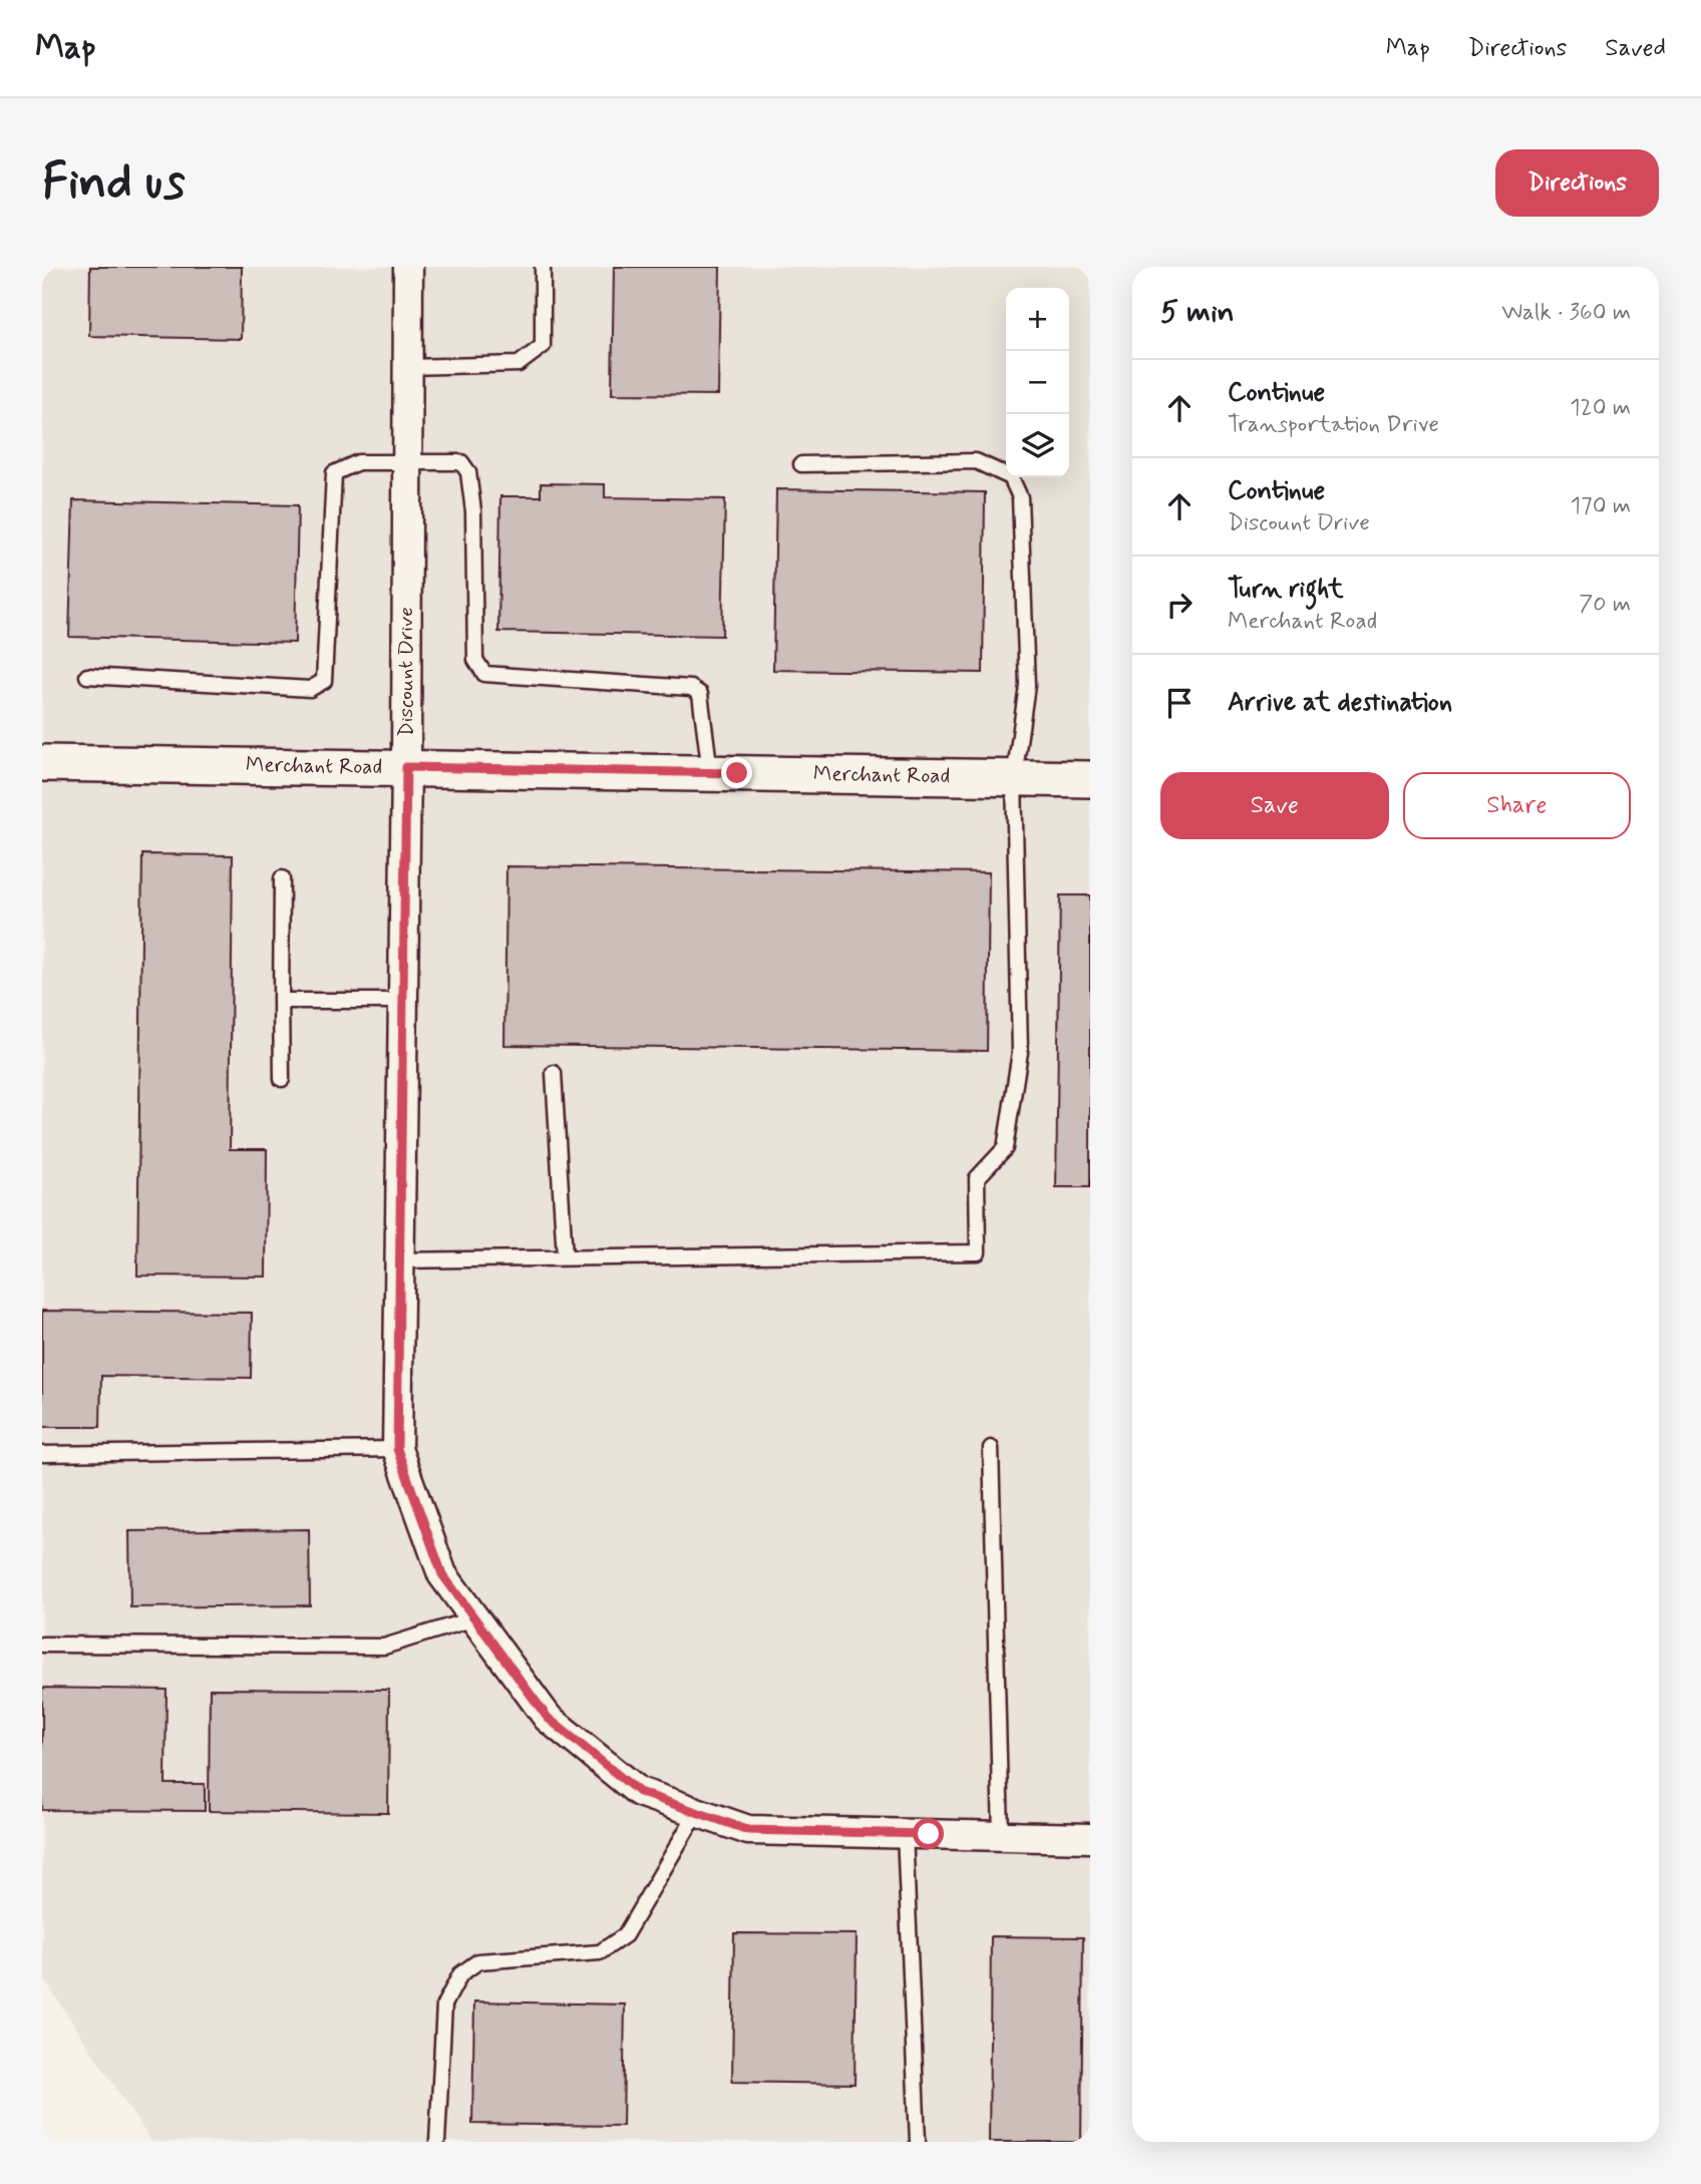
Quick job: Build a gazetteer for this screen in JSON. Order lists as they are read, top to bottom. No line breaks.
{"streets":{"street":["Discount Drive","Merchant Road"]},"crossings":[["Discount Drive","Merchant Road"]],"page":{"header":"Map","nav":["Map","Directions","Saved"],"buttons":["Directions",["Save","Share"]],"title":"Find us","heading":["5 min","Walk · 360 m"],"map_buttons":["+","−"],"list":[["Continue","Transportation Drive","120 m"],["Continue","Discount Drive","170 m"],["Turn right","Merchant Road","70 m"],"Arrive at destination"]}}
